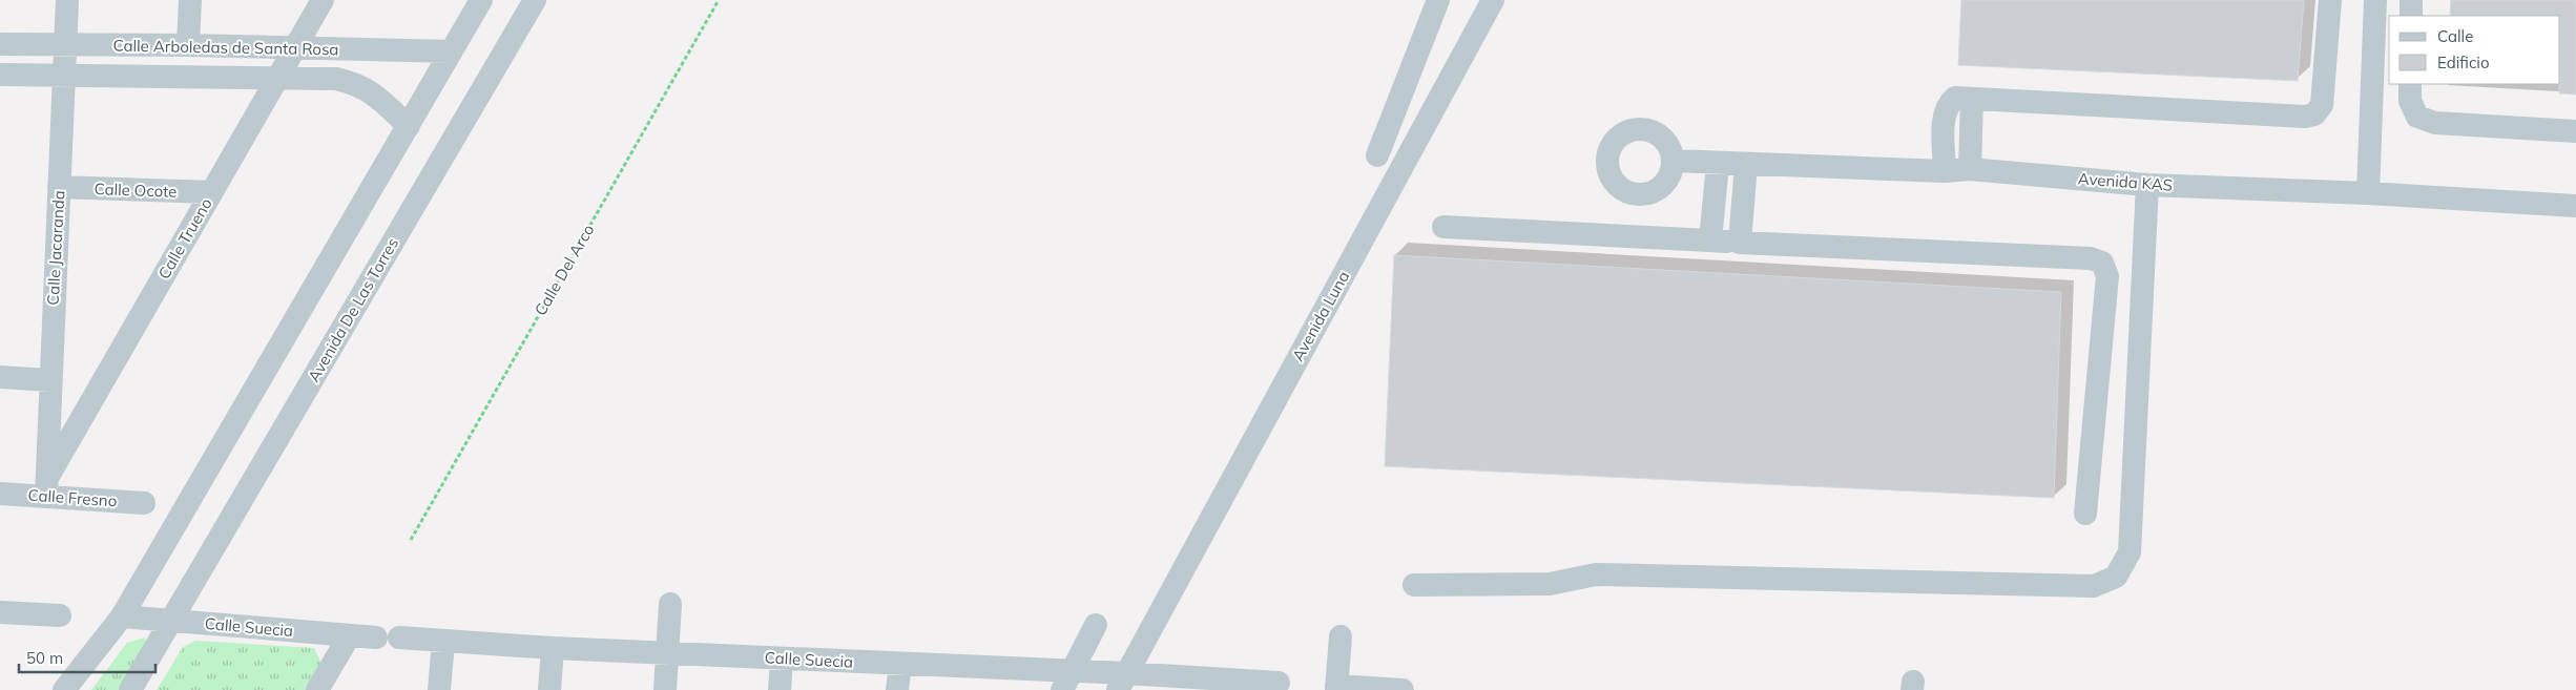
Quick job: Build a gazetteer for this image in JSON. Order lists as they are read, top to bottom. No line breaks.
{"streets":{"street":["Calle Arboledas de Santa Rosa","Avenida KAS","Calle Ocote","Calle Trueno","Calle Jacaranda","Avenida De Las Torres","Avenida Luna","Calle Fresno","Calle Suecia"],"path":["Calle Del Arco"]},"crossings":[["Calle Arboledas de Santa Rosa","Calle Trueno"],["Calle Arboledas de Santa Rosa","Calle Jacaranda"],["Calle Ocote","Calle Trueno"],["Calle Ocote","Calle Jacaranda"],["Calle Trueno","Calle Jacaranda"],["Calle Trueno","Calle Fresno"],["Calle Jacaranda","Calle Fresno"],["Avenida De Las Torres","Calle Suecia"],["Avenida Luna","Calle Suecia"]],"legend":["Calle","Edificio"],"scale_bar":"50 m"}
